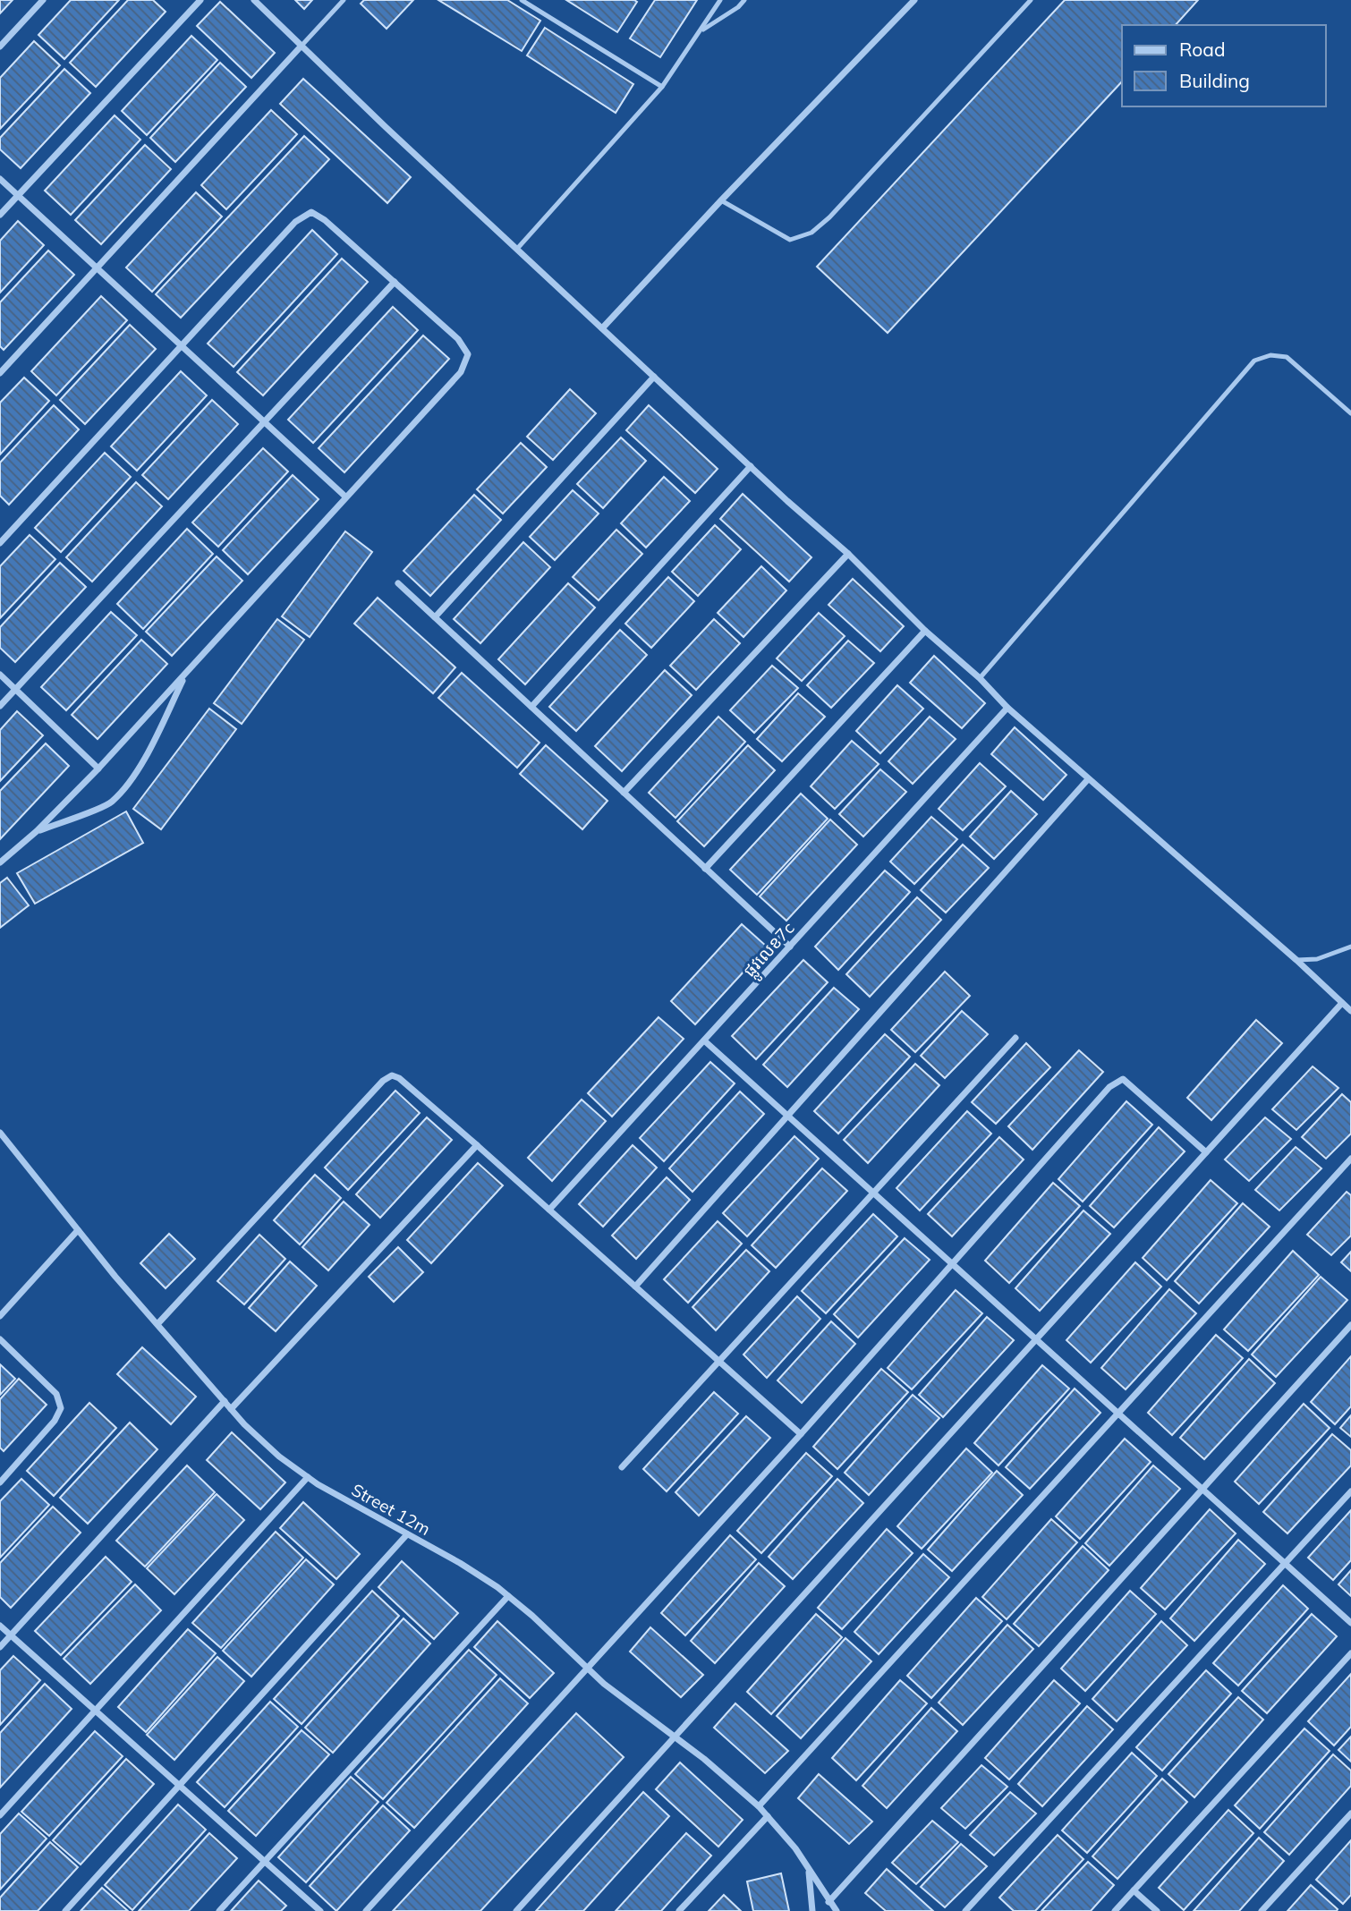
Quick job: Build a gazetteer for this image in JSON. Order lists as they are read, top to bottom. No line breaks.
{"streets":{"street":["ផ្លូវលេខ7c","Street 12m"]},"legend":["Road","Building"]}
